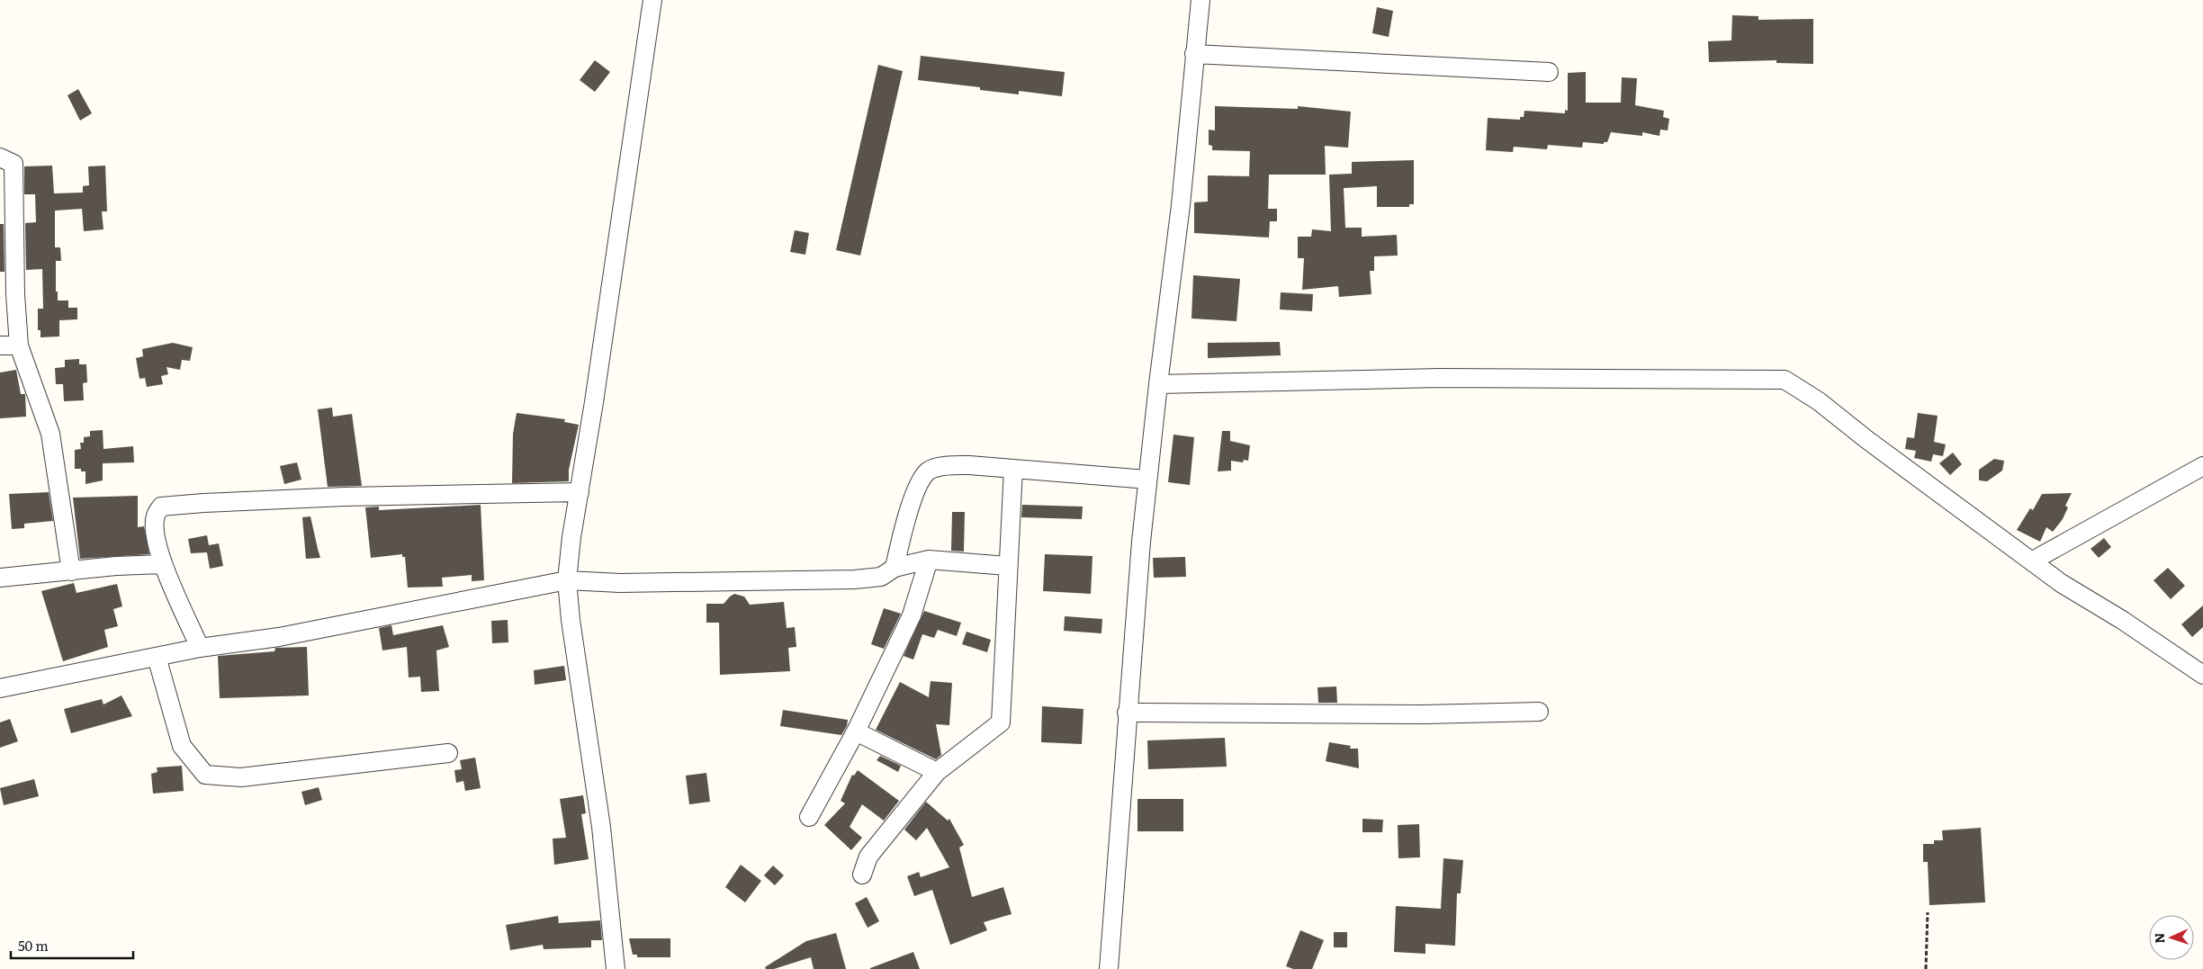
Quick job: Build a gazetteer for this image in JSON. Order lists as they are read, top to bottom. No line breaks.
{"scale_bar":"50 m","north":"left"}
